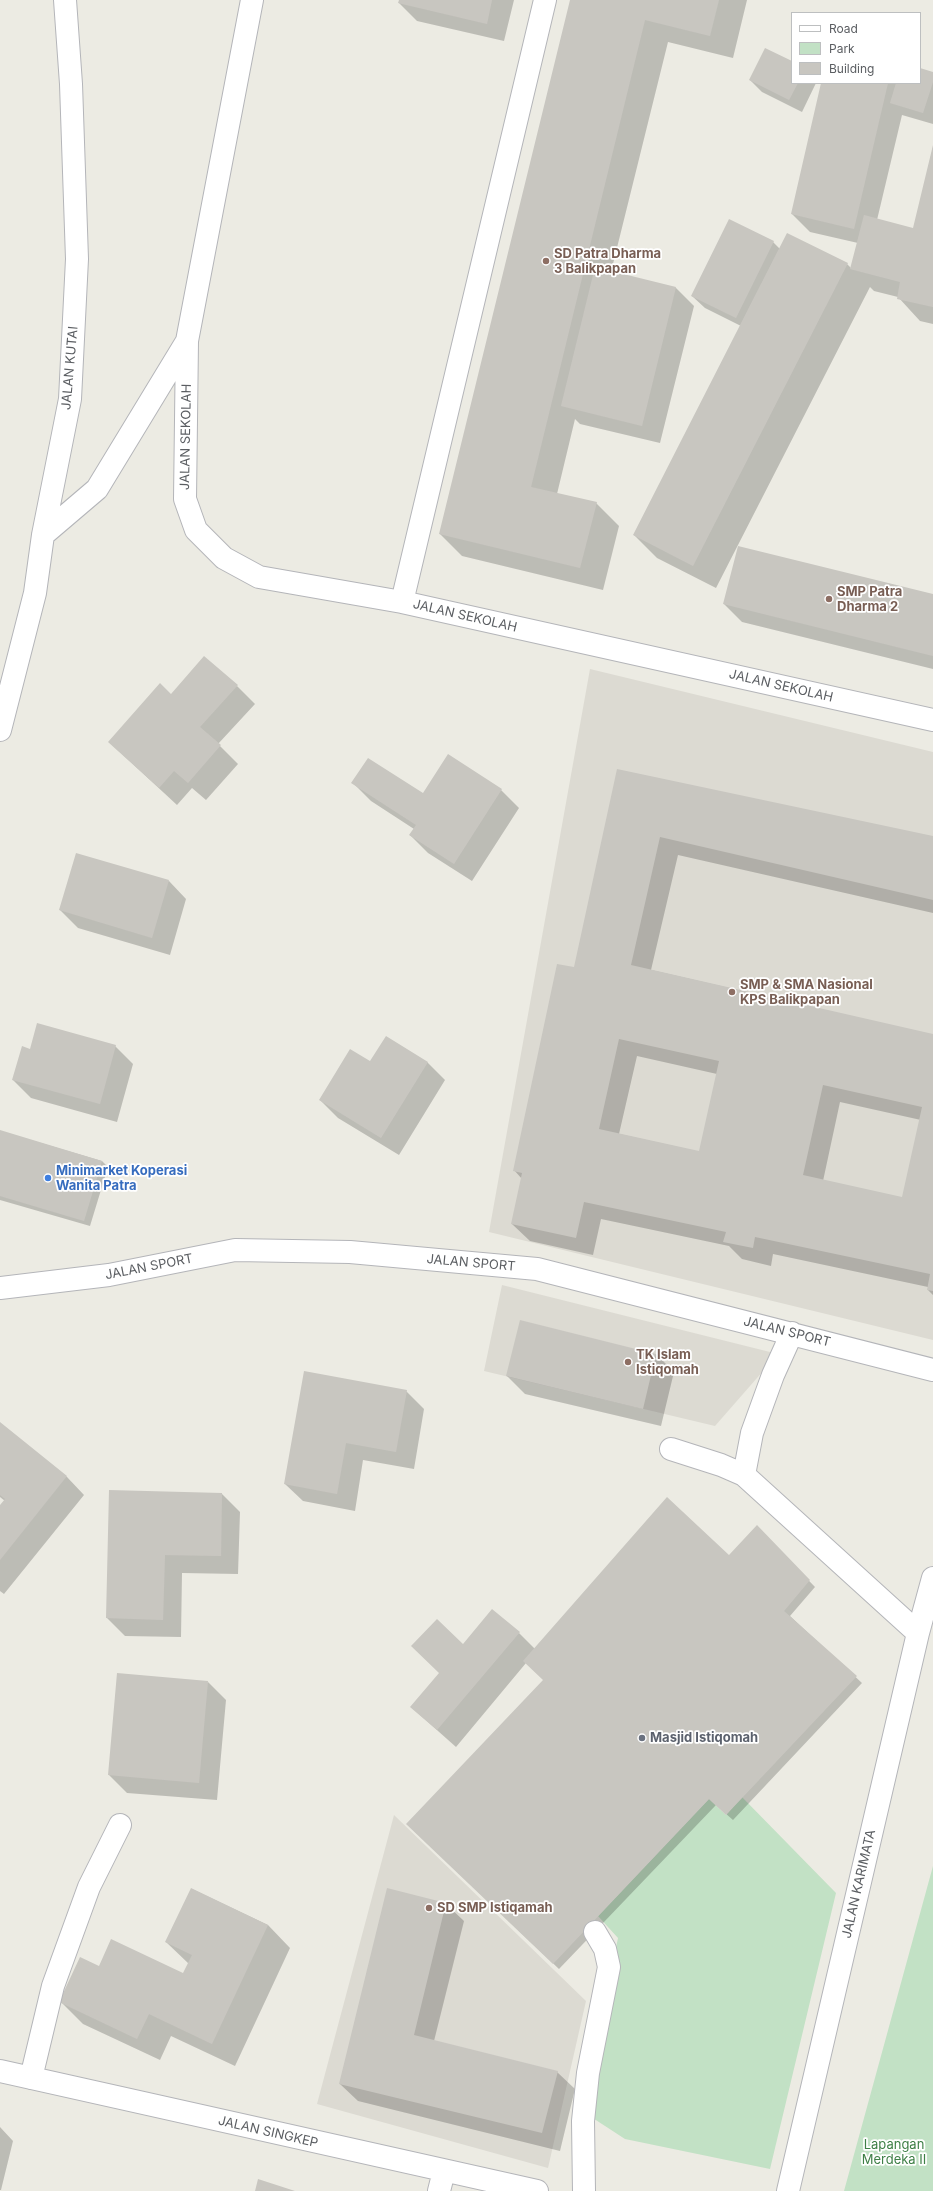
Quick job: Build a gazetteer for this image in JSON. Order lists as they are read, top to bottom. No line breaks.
{"streets":{"street":["JALAN KUTAI","JALAN SEKOLAH","JALAN SPORT","JALAN KARIMATA","JALAN SINGKEP"]},"parks":["Lapangan Merdeka II"],"places":["SD Patra Dharma 3 Balikpapan","SMP Patra Dharma 2","SMP & SMA Nasional KPS Balikpapan","Minimarket Koperasi Wanita Patra","TK Islam Istiqomah","Masjid Istiqomah","SD SMP Istiqamah"],"legend":["Road","Park","Building"]}
